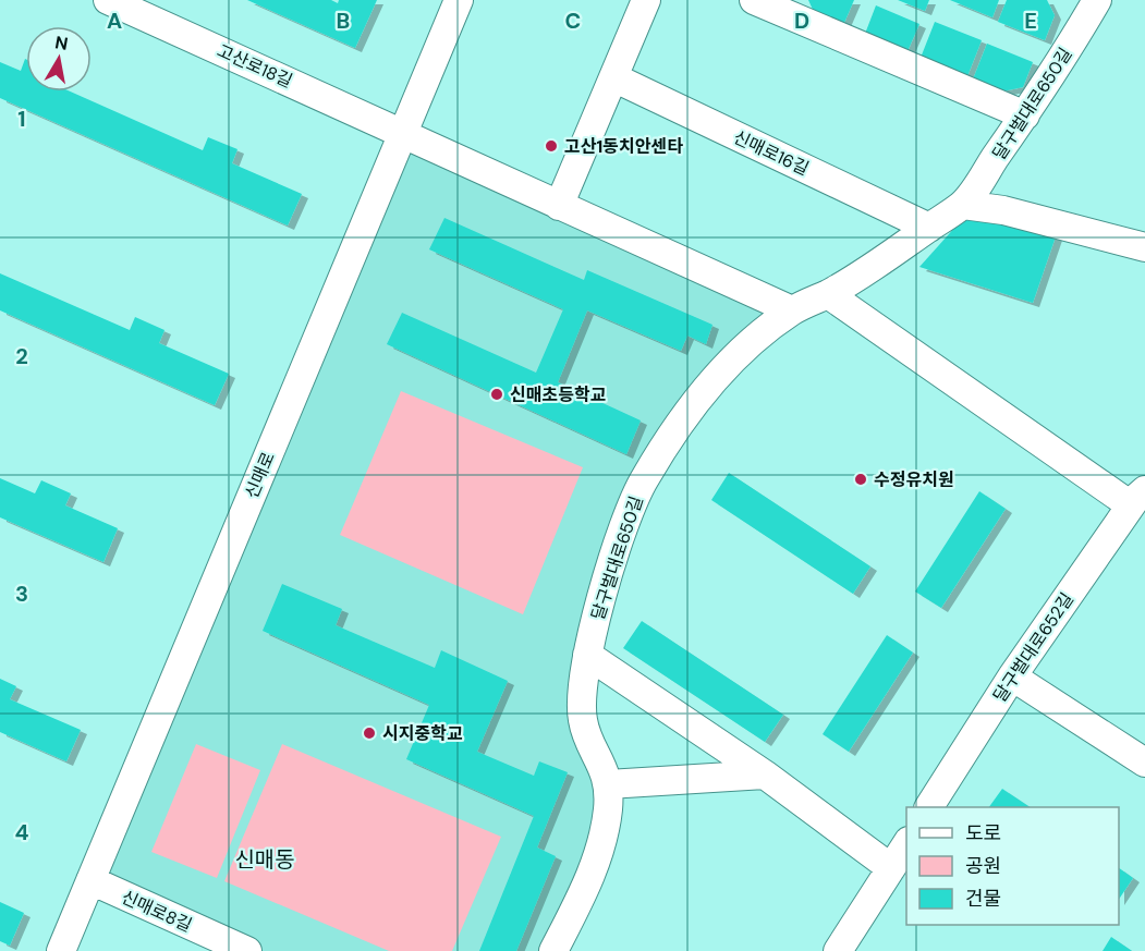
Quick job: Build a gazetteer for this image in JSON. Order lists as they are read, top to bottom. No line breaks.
{"streets":{"street":["고산로18길","달구벌대로650길","신매로16길","신매로","달구벌대로652길","신매로8길"]},"crossings":[["고산로18길","신매로"],["달구벌대로650길","신매로16길"],["신매로","신매로8길"]],"districts":["신매동"],"places":["고산1동치안센타","신매초등학교","수정유치원","시지중학교"],"legend":["도로","공원","건물"],"north":"top","grid":{"columns":["A","B","C","D","E"],"rows":["1","2","3","4"]}}
